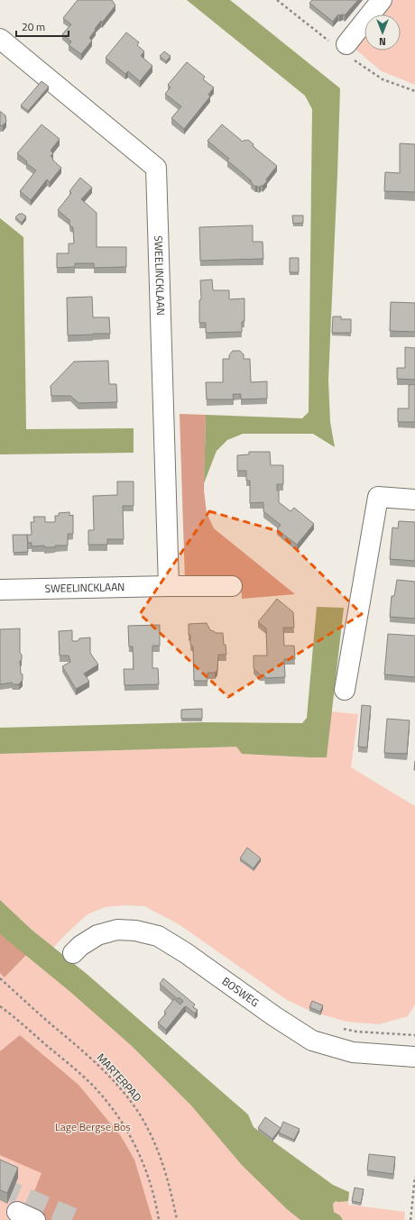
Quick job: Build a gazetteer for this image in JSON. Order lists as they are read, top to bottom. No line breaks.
{"streets":{"street":["SWEELINCKLAAN","BOSWEG"],"path":["MARTERPAD"]},"parks":["Lage Bergse Bos"],"scale_bar":"20 m","north":"bottom"}
